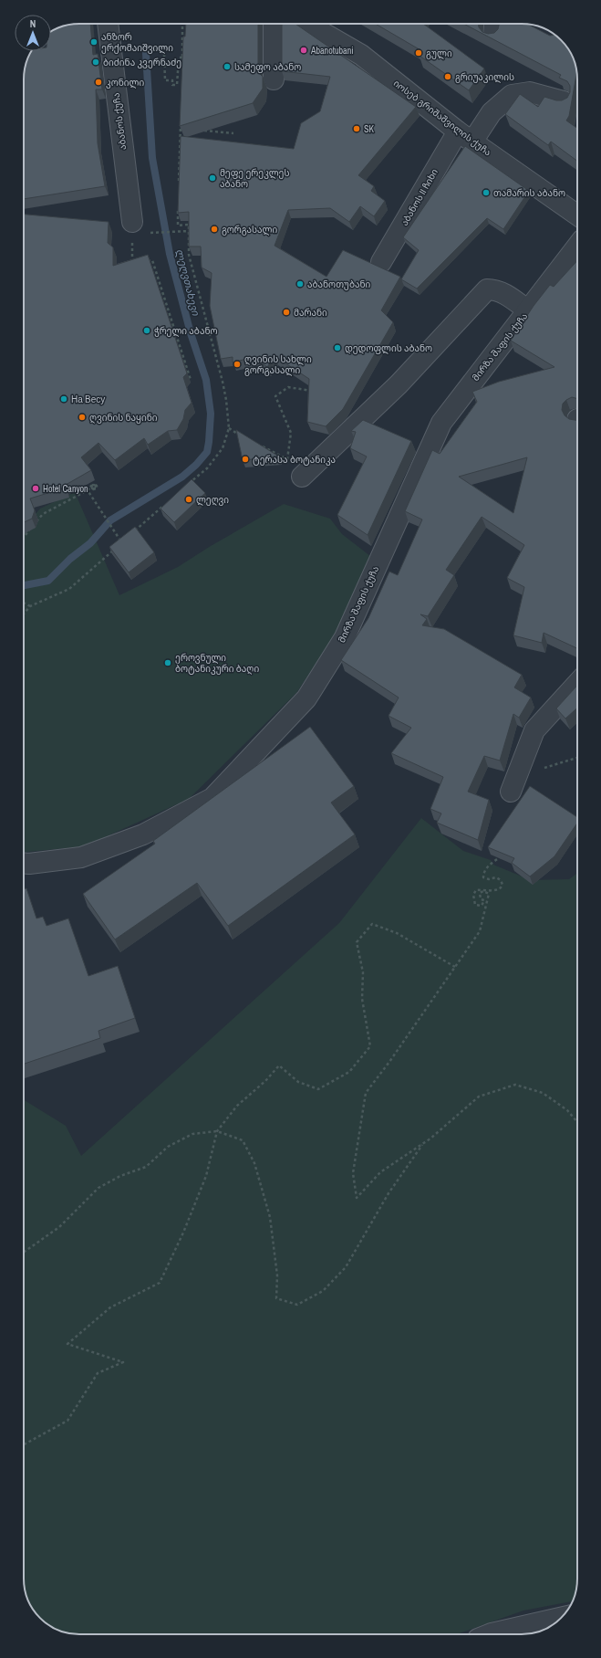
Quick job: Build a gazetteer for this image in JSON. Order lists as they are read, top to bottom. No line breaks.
{"streets":{"street":["იოსებ გრიშაშვილის ქუჩა","აბანოს ქუჩა","აბანოს II ჩიხი","მირზა შაფის ქუჩა"]},"crossings":[["იოსებ გრიშაშვილის ქუჩა","აბანოს II ჩიხი"]],"water":["ლეღვთახევი"],"places":["ანზორ ერქომაიშვილი","Abanotubani","გული","ბიძინა კვერნაძე","სამეფო აბანო","გრიუაკილის","კონილი","SK","მეფე ერეკლეს აბანო","თამარის აბანო","გორგასალი","აბანოთუბანი","მარანი","ჭრელი აბანო","დედოფლის აბანო","ღვინის სახლი გორგასალი","На Весу","ღვინის ნაყინი","ტერასა ბოტანიკა","Hotel Canyon","ლეღვი","ეროვნული ბოტანიკური ბაღი"],"north":"top"}
